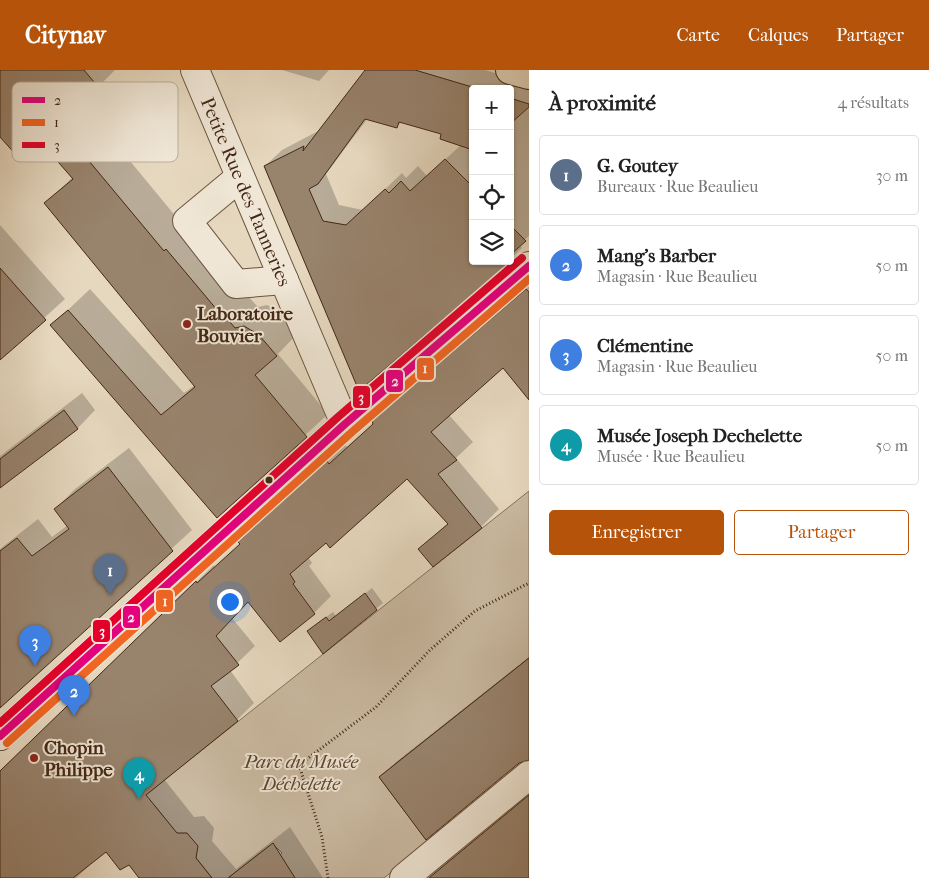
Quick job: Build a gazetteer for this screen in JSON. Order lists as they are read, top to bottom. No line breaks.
{"streets":{"street":["Petite Rue des Tanneries"]},"parks":["Parc du Musée Déchelette"],"places":["Laboratoire Bouvier","Chopin Philippe"],"lines":["transit line 3","transit line 2","transit line 1"],"legend":["2","1","3"],"page":{"header":"Citynav","nav":["Carte","Calques","Partager"],"heading":["À proximité","4 résultats"],"map_buttons":["+","−"],"list":[{"mark":"1","name":"G. Goutey","note":"Bureaux · Rue Beaulieu","value":"30 m"},{"mark":"2","name":"Mang's Barber","note":"Magasin · Rue Beaulieu","value":"50 m"},{"mark":"3","name":"Clémentine","note":"Magasin · Rue Beaulieu","value":"50 m"},{"mark":"4","name":"Musée Joseph Dechelette","note":"Musée · Rue Beaulieu","value":"50 m"}],"buttons":["Enregistrer","Partager"],"pins":["1","3","2","4"]}}
